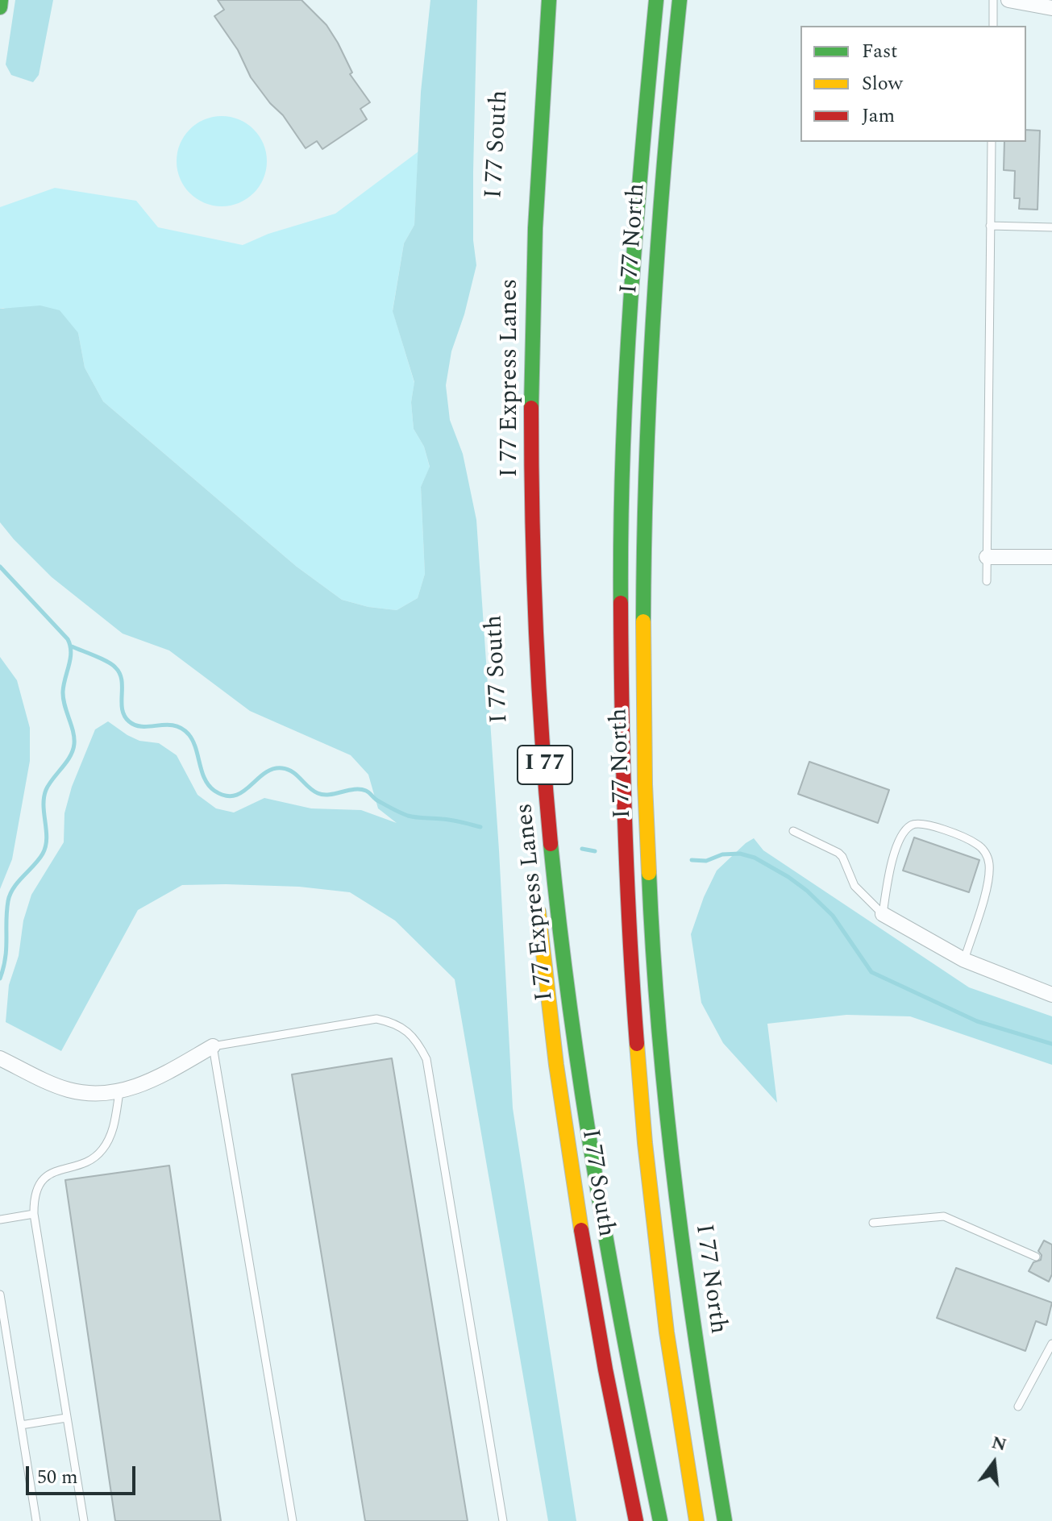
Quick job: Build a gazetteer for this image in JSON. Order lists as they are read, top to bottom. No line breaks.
{"streets":{"main road":["I 77 South","I 77 North","I 77 Express Lanes","I 77"]},"legend":["Fast","Slow","Jam"],"scale_bar":"50 m","north":"top"}
